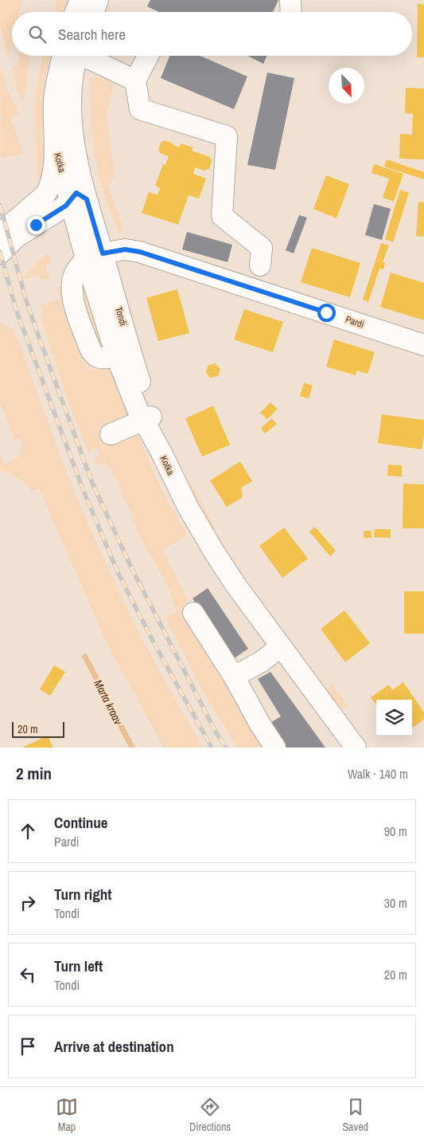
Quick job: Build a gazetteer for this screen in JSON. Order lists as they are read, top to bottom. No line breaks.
{"streets":{"street":["Kotka","Tondi","Pardi"]},"crossings":[["Kotka","Tondi"],["Kotka","Pardi"],["Tondi","Pardi"]],"water":["Marta kraav"],"scale_bar":"20 m","north":"bottom right","page":{"search":"Search here","scale":"20 m","heading":["2 min","Walk · 140 m"],"list":[["Continue","Pardi","90 m"],["Turn right","Tondi","30 m"],["Turn left","Tondi","20 m"],"Arrive at destination"],"nav":["Map","Directions","Saved"]}}
